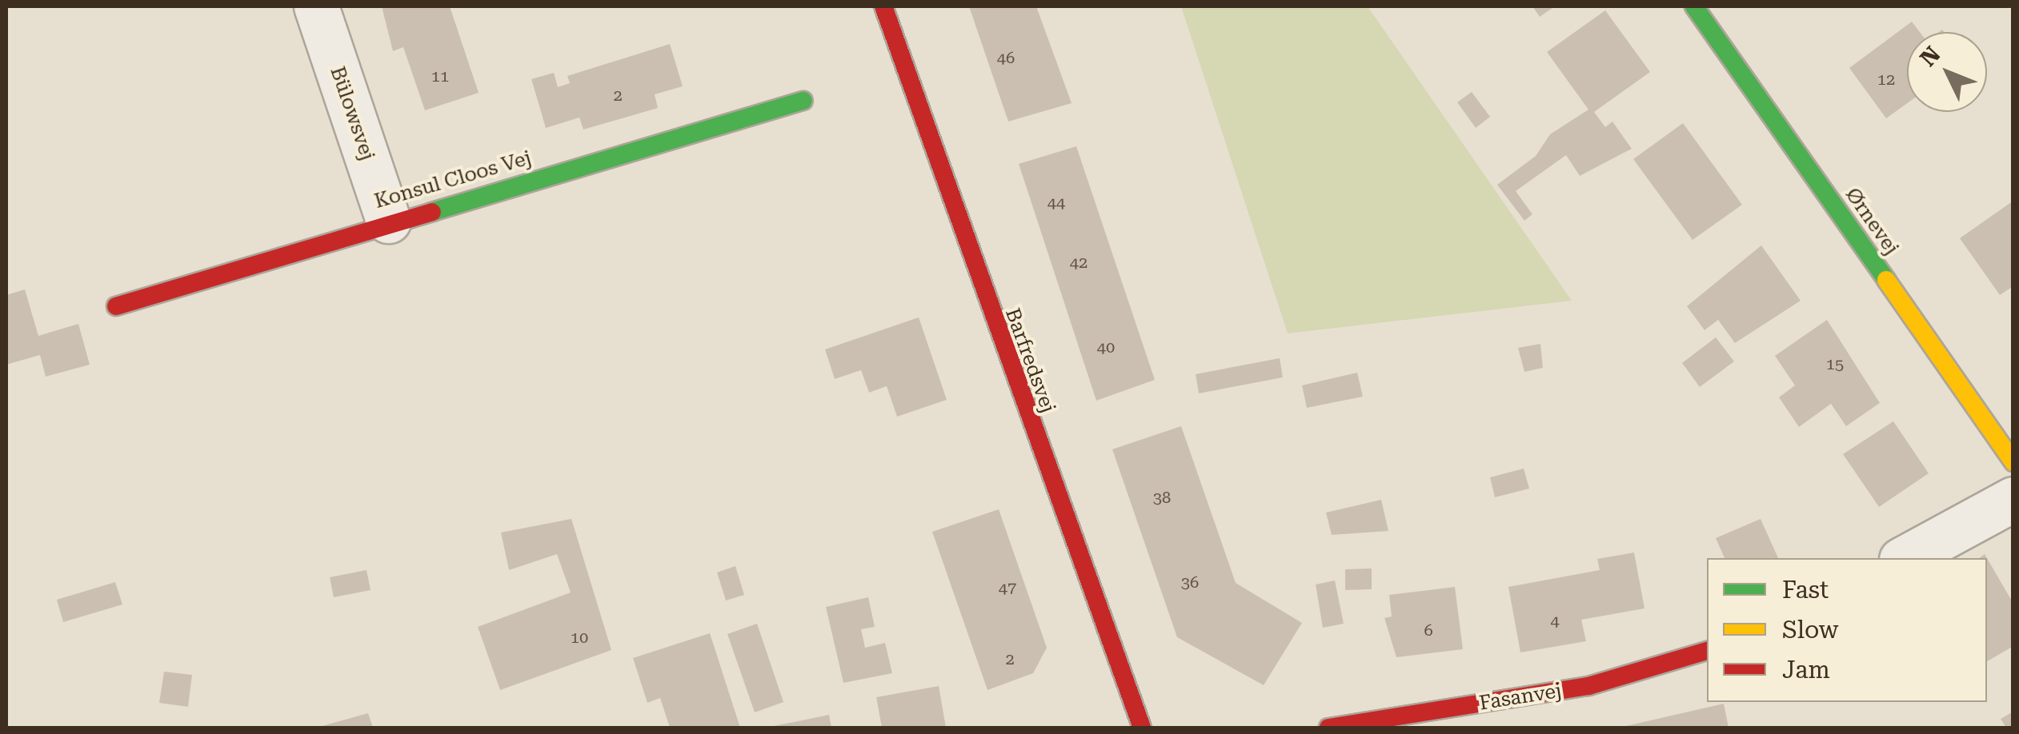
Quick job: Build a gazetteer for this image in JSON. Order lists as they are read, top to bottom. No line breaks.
{"streets":{"street":["Bülowsvej","Konsul Cloos Vej","Ørnevej","Barfredsvej","Fasanvej"]},"crossings":[["Bülowsvej","Konsul Cloos Vej"]],"house_numbers":["46","11","12","2","44","42","40","15","38","36","47","4","6","10","2"],"legend":["Fast","Slow","Jam"],"north":"top left"}
